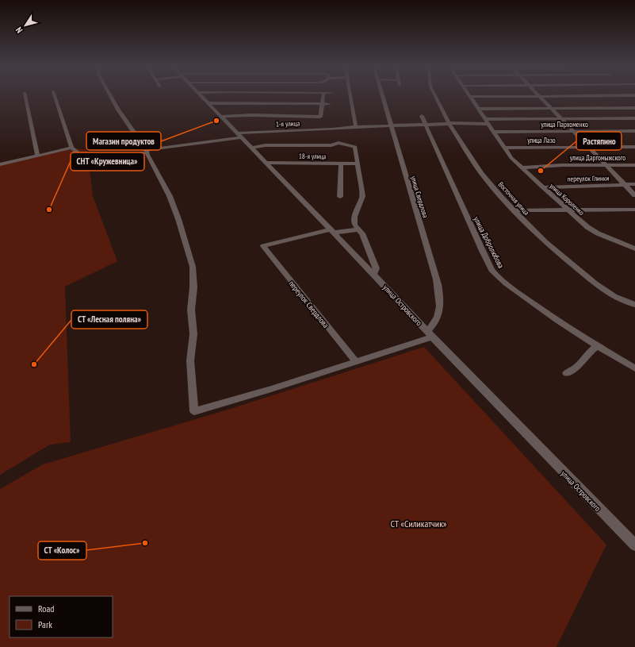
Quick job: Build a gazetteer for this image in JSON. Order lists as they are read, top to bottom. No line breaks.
{"streets":{"street":["1-я улица","улица Пархоменко","улица Лазо","18-я улица","улица Даргомыжского","переулок Глинки","улица Свердлова","Восточная улица","улица Короленко","улица Добролюбова","переулок Свердлова","улица Островского"]},"crossings":[["1-я улица","улица Свердлова"],["1-я улица","Восточная улица"],["1-я улица","улица Короленко"],["1-я улица","улица Добролюбова"],["1-я улица","улица Островского"],["улица Пархоменко","улица Короленко"],["улица Лазо","улица Короленко"],["18-я улица","улица Островского"],["улица Даргомыжского","улица Короленко"],["переулок Глинки","улица Короленко"],["улица Свердлова","улица Островского"],["переулок Свердлова","улица Островского"]],"parks":["СТ «Силикатчик»"],"places":["Магазин продуктов","Растяпино","СНТ «Кружевница»","СТ «Лесная поляна»","СТ «Колос»"],"legend":["Road","Park"],"north":"bottom left"}
